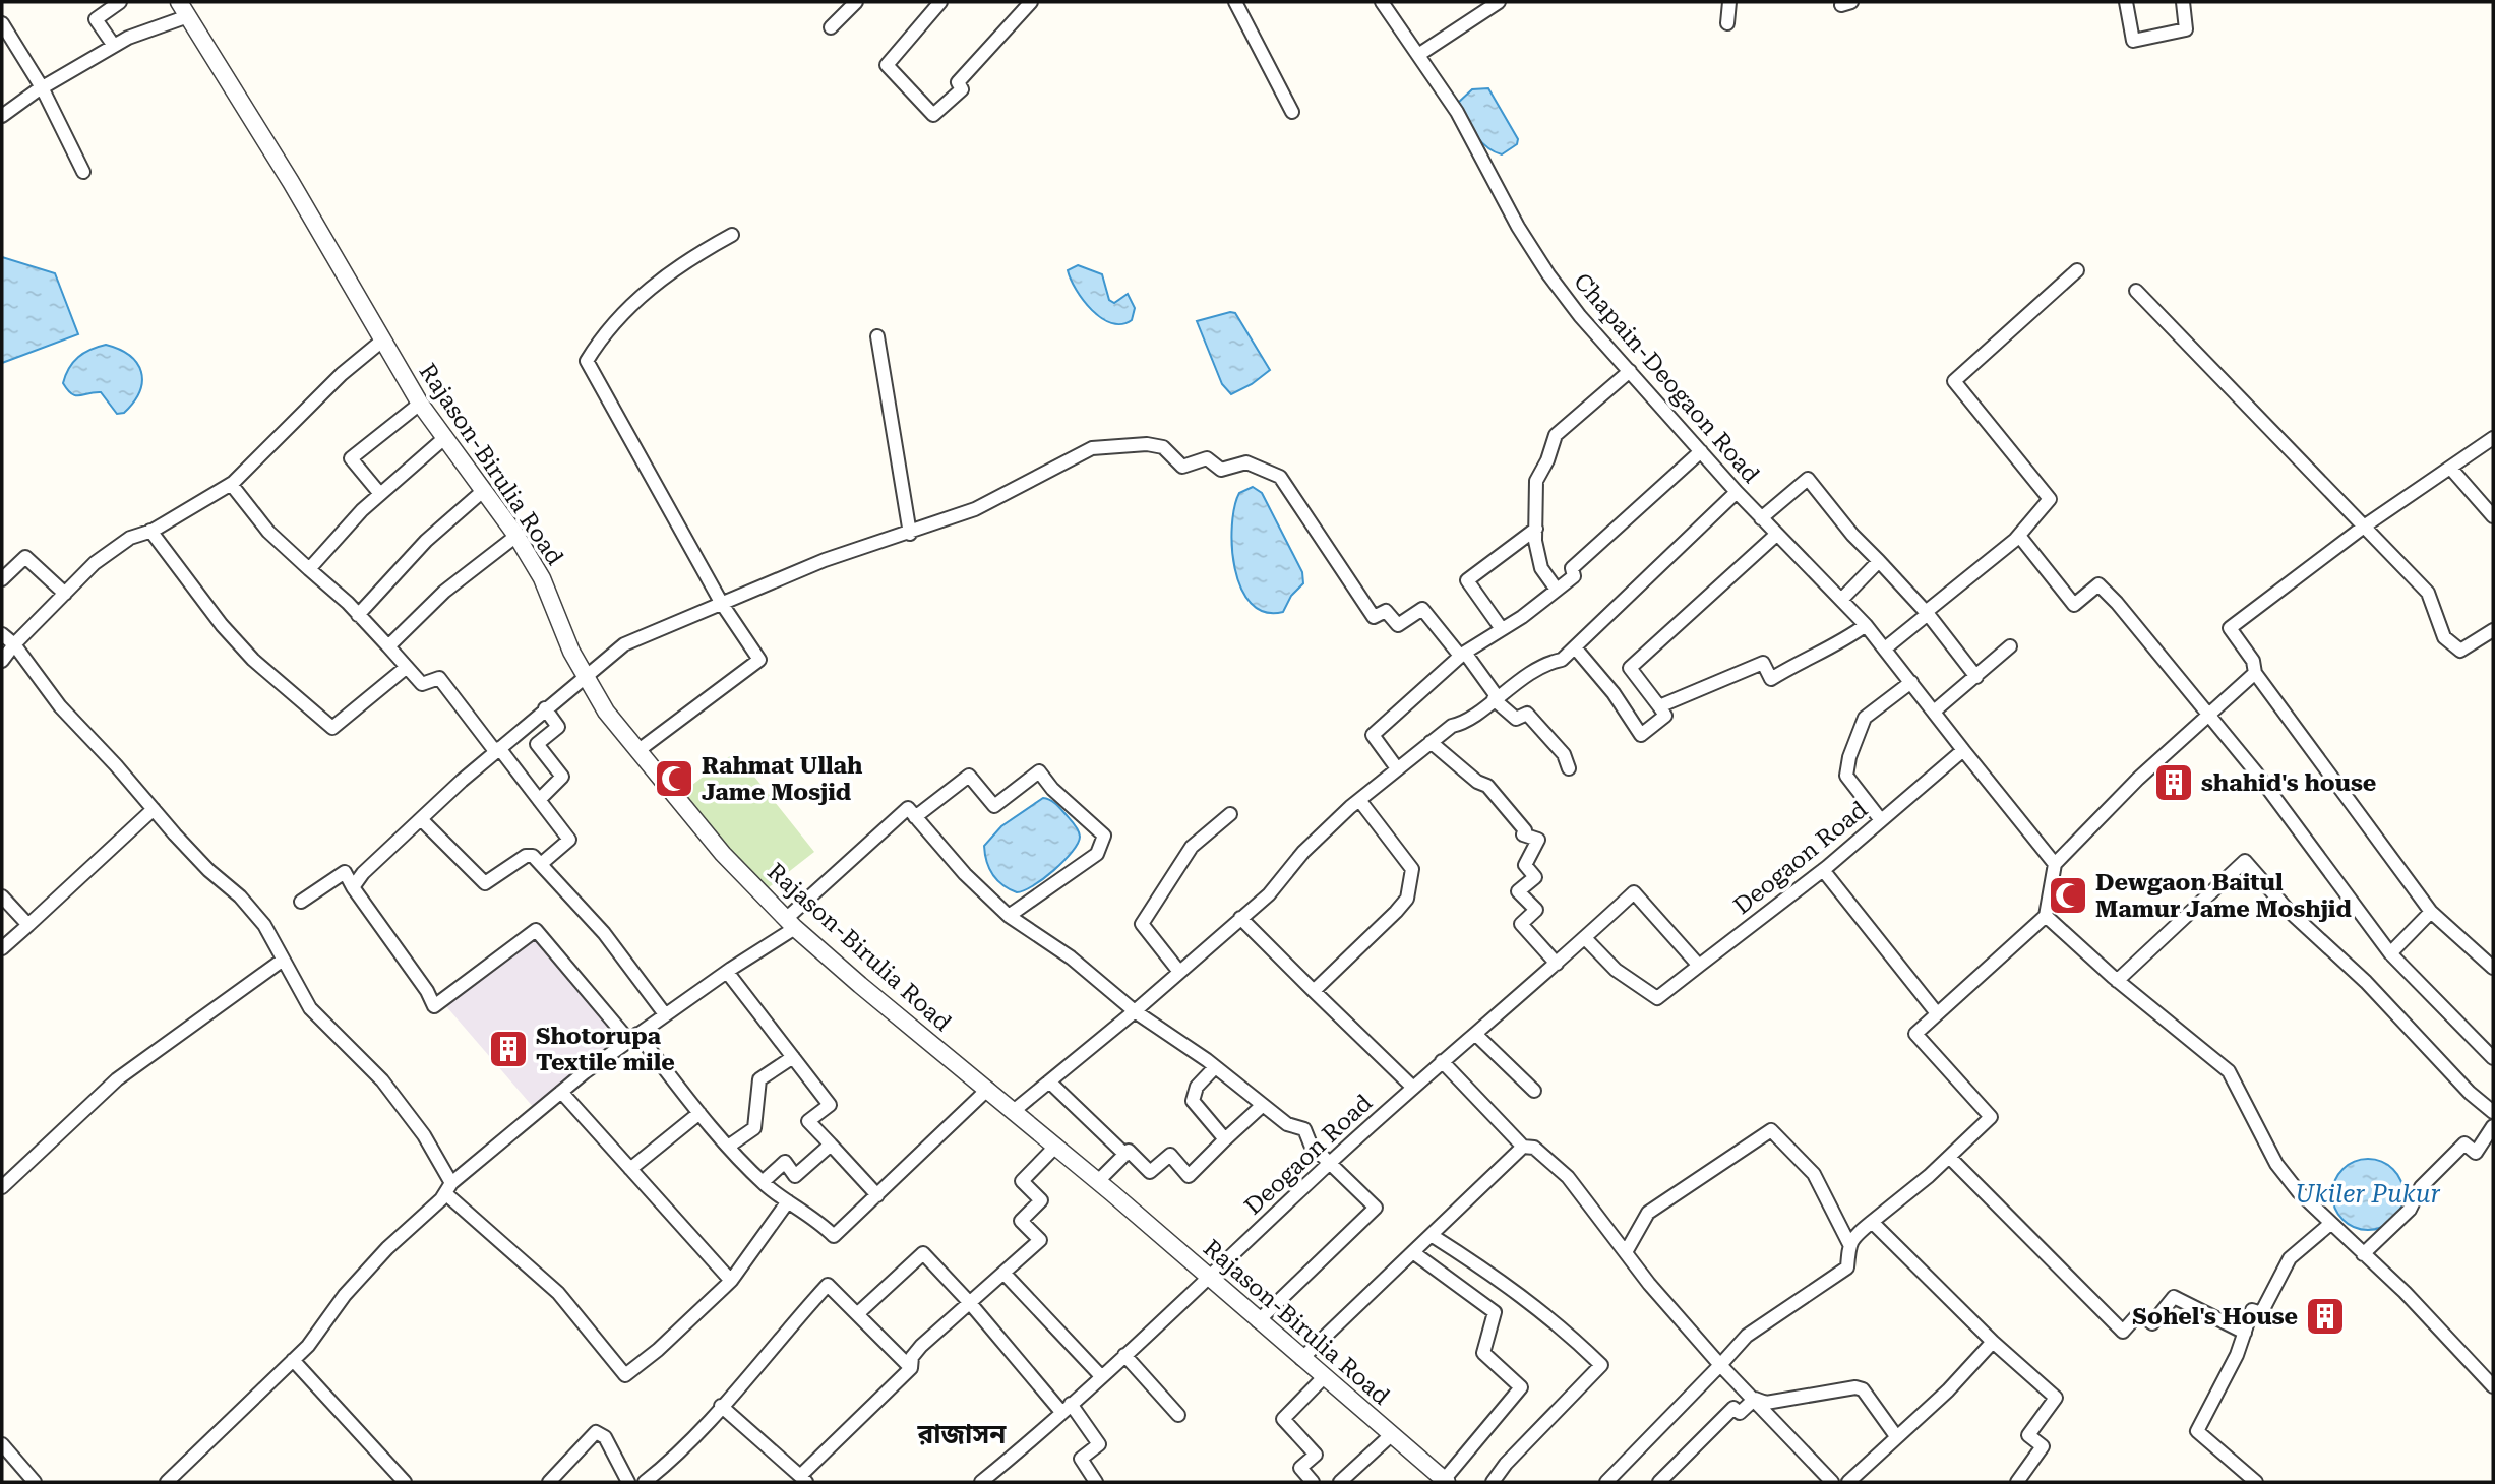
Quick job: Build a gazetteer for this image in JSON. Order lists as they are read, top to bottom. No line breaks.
{"streets":{"street":["Chapain-Deogaon Road","Rajason-Birulia Road","Deogaon Road"]},"crossings":[["Chapain-Deogaon Road","Deogaon Road"],["Rajason-Birulia Road","Deogaon Road"]],"districts":["রাজাসন"],"water":["Ukiler Pukur"],"places":{"mosque":["Rahmat Ullah Jame Mosjid","Dewgaon Baitul Mamur Jame Moshjid"],"building":["shahid's house","Shotorupa Textile mile","Sohel's House"]}}
